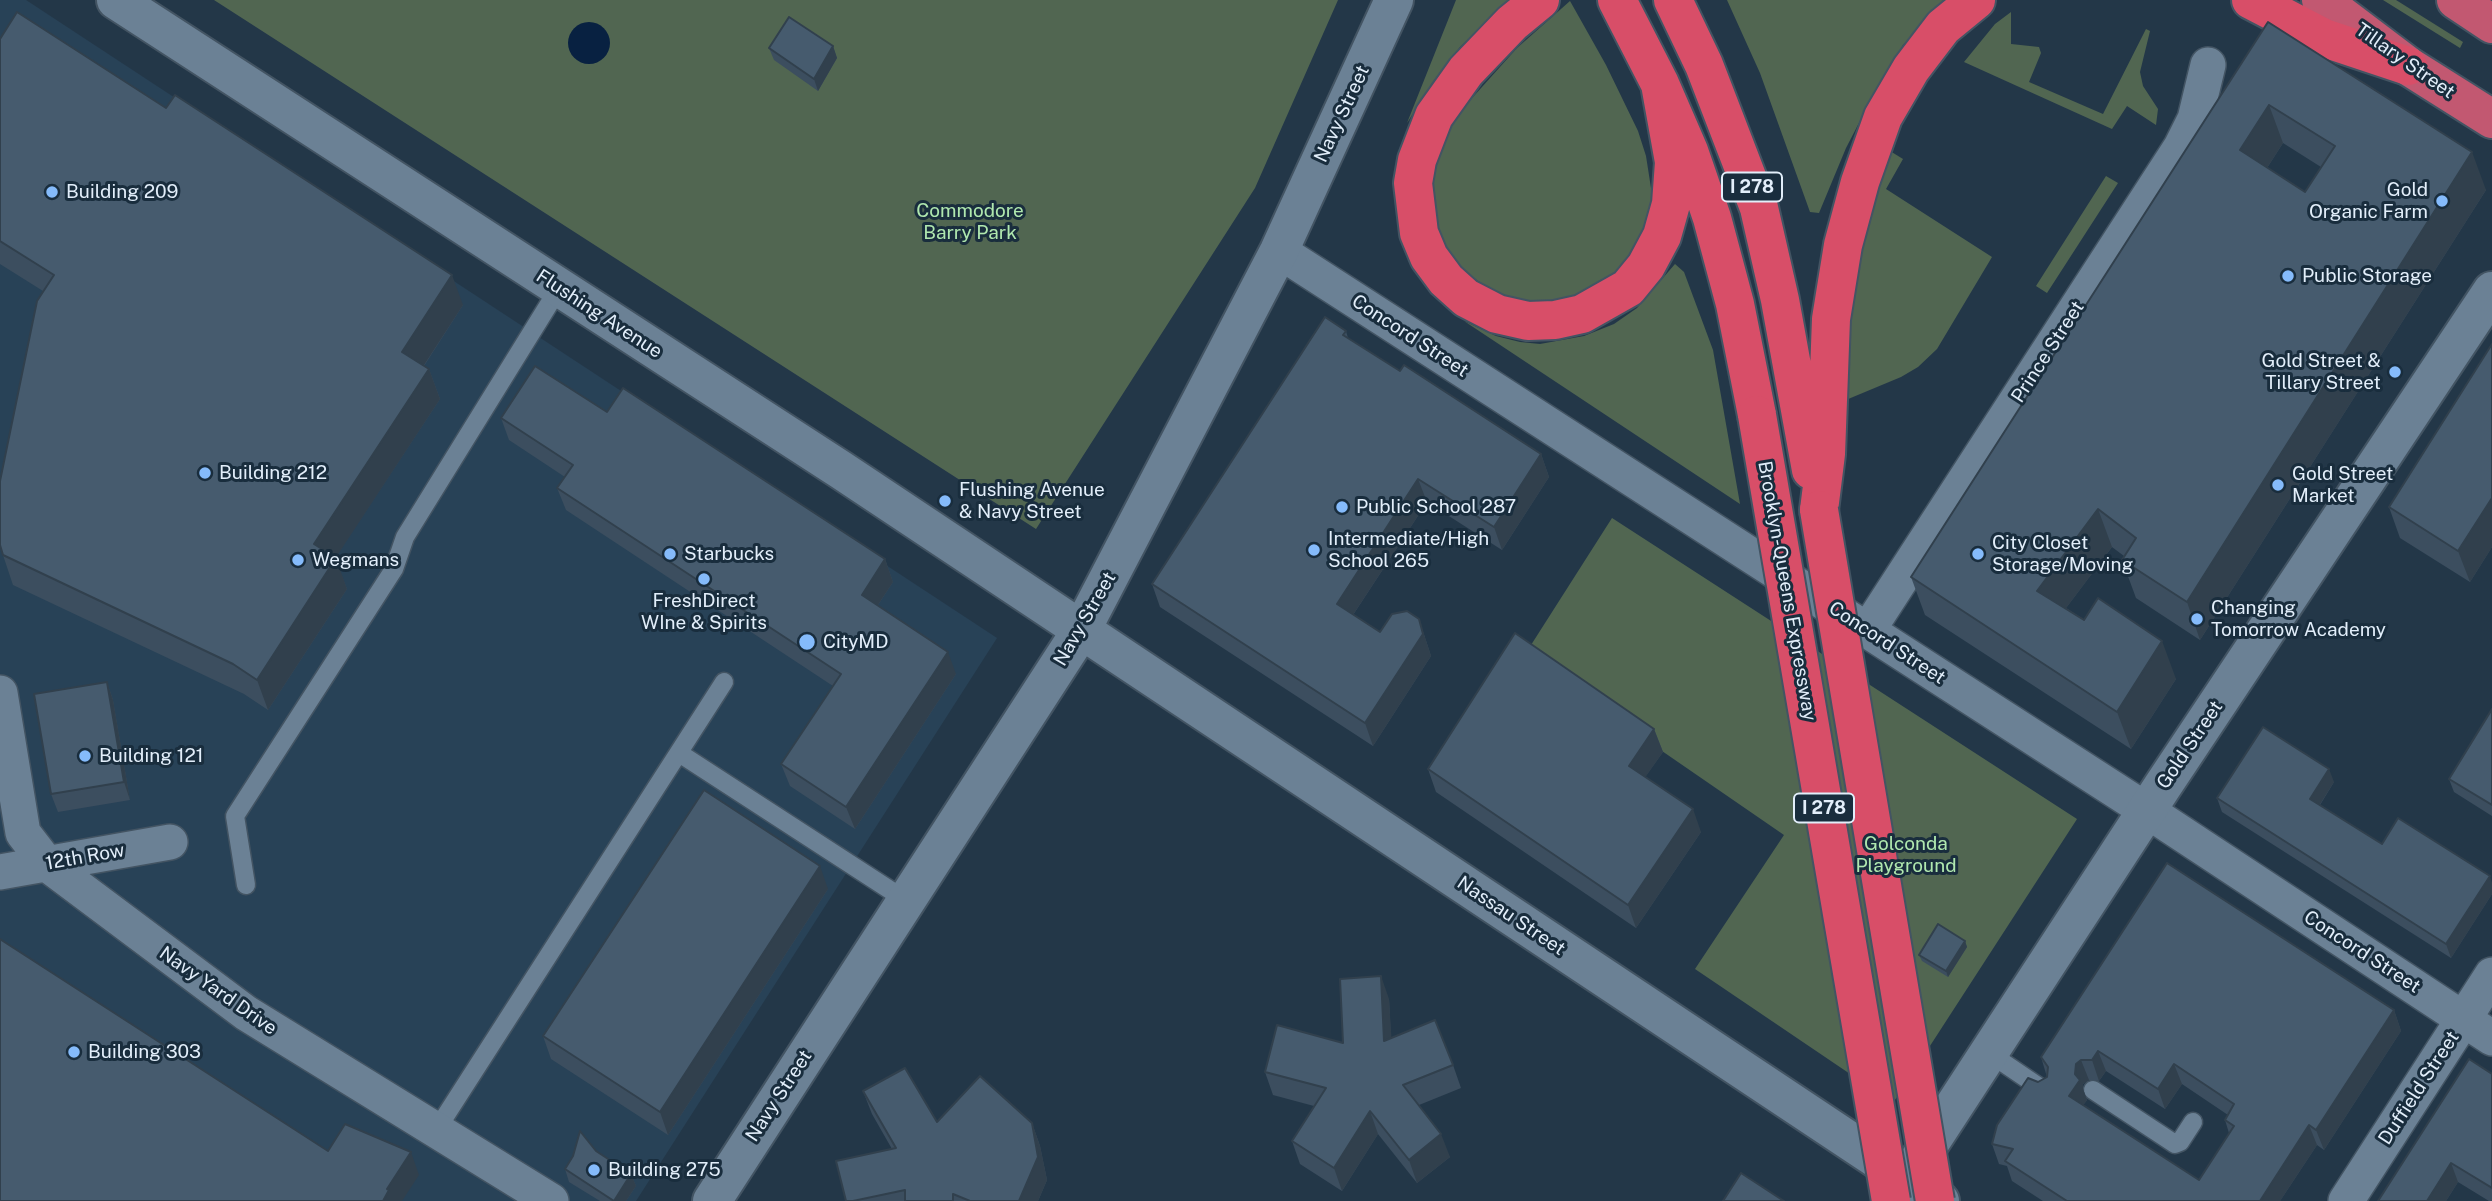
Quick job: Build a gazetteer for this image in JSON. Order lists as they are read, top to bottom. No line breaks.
{"streets":{"highway":["Tillary Street","I 278","Brooklyn-Queens Expressway"],"main road":["Navy Street","Flushing Avenue","Gold Street","Nassau Street"],"street":["Concord Street","Prince Street","12th Row","Navy Yard Drive","Duffield Street"]},"crossings":[["Navy Street","Flushing Avenue"],["Navy Street","Concord Street"],["Navy Street","Nassau Street"],["I 278","Brooklyn-Queens Expressway"],["I 278","Gold Street"],["I 278","Nassau Street"],["Flushing Avenue","Nassau Street"],["Concord Street","Prince Street"],["Concord Street","Gold Street"],["Concord Street","Duffield Street"],["Brooklyn-Queens Expressway","Gold Street"],["Brooklyn-Queens Expressway","Nassau Street"],["Gold Street","Nassau Street"],["12th Row","Navy Yard Drive"]],"parks":["Commodore Barry Park","Golconda Playground"],"places":["Building 209","Gold Organic Farm","Public Storage","Gold Street & Tillary Street","Building 212","Gold Street Market","Flushing Avenue & Navy Street","Public School 287","Intermediate/High School 265","Starbucks","City Closet Storage/Moving","Wegmans","FreshDirect WIne & Spirits","Changing Tomorrow Academy","CityMD","Building 121","Building 303","Building 275"]}
